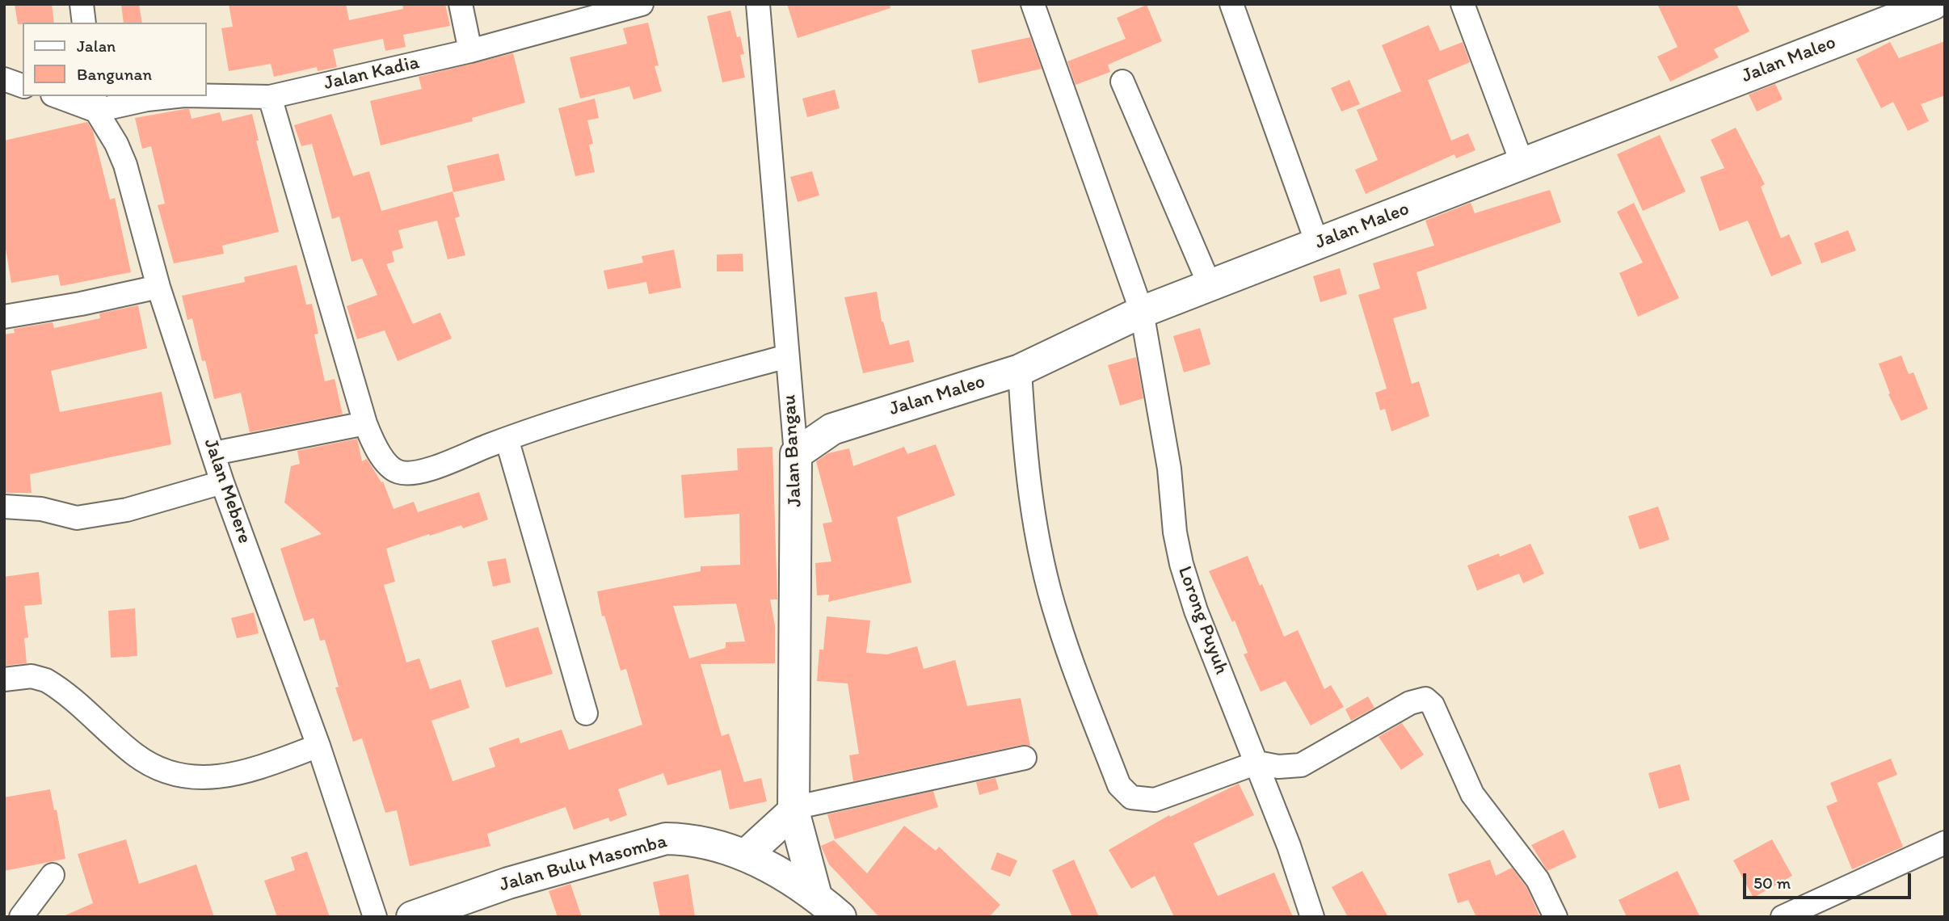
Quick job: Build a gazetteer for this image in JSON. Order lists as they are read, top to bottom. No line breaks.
{"streets":{"street":["Jalan Maleo","Jalan Kadia","Jalan Bangau","Jalan Mebere","Lorong Puyuh","Jalan Bulu Masomba"]},"crossings":[["Jalan Maleo","Jalan Bangau"],["Jalan Maleo","Lorong Puyuh"],["Jalan Kadia","Jalan Mebere"],["Jalan Bangau","Jalan Bulu Masomba"]],"legend":["Jalan","Bangunan"],"scale_bar":"50 m"}
